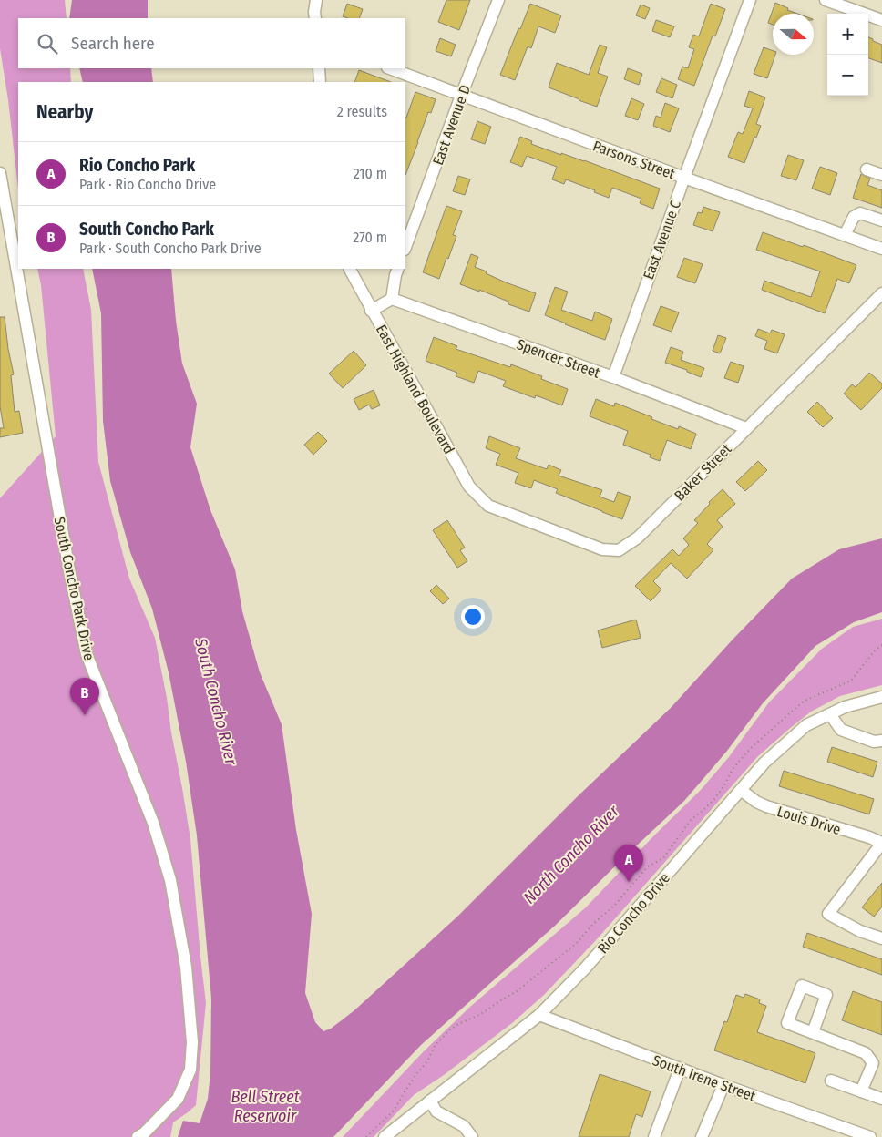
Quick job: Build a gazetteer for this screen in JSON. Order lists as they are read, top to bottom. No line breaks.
{"streets":{"street":["East Avenue D","Parsons Street","East Avenue C","Spencer Street","East Highland Boulevard","Baker Street","South Concho Park Drive","Louis Drive","Rio Concho Drive","South Irene Street"]},"crossings":[["East Avenue D","Parsons Street"],["Parsons Street","East Avenue C"],["East Avenue C","Spencer Street"],["Spencer Street","Baker Street"],["East Highland Boulevard","Baker Street"],["Louis Drive","Rio Concho Drive"],["Rio Concho Drive","South Irene Street"]],"water":["South Concho River","North Concho River","Bell Street Reservoir"],"north":"right","page":{"map_buttons":["+","−"],"search":"Search here","heading":["Nearby","2 results"],"list":[{"mark":"A","name":"Rio Concho Park","note":"Park · Rio Concho Drive","value":"210 m"},{"mark":"B","name":"South Concho Park","note":"Park · South Concho Park Drive","value":"270 m"}],"pins":["B","A"]}}
